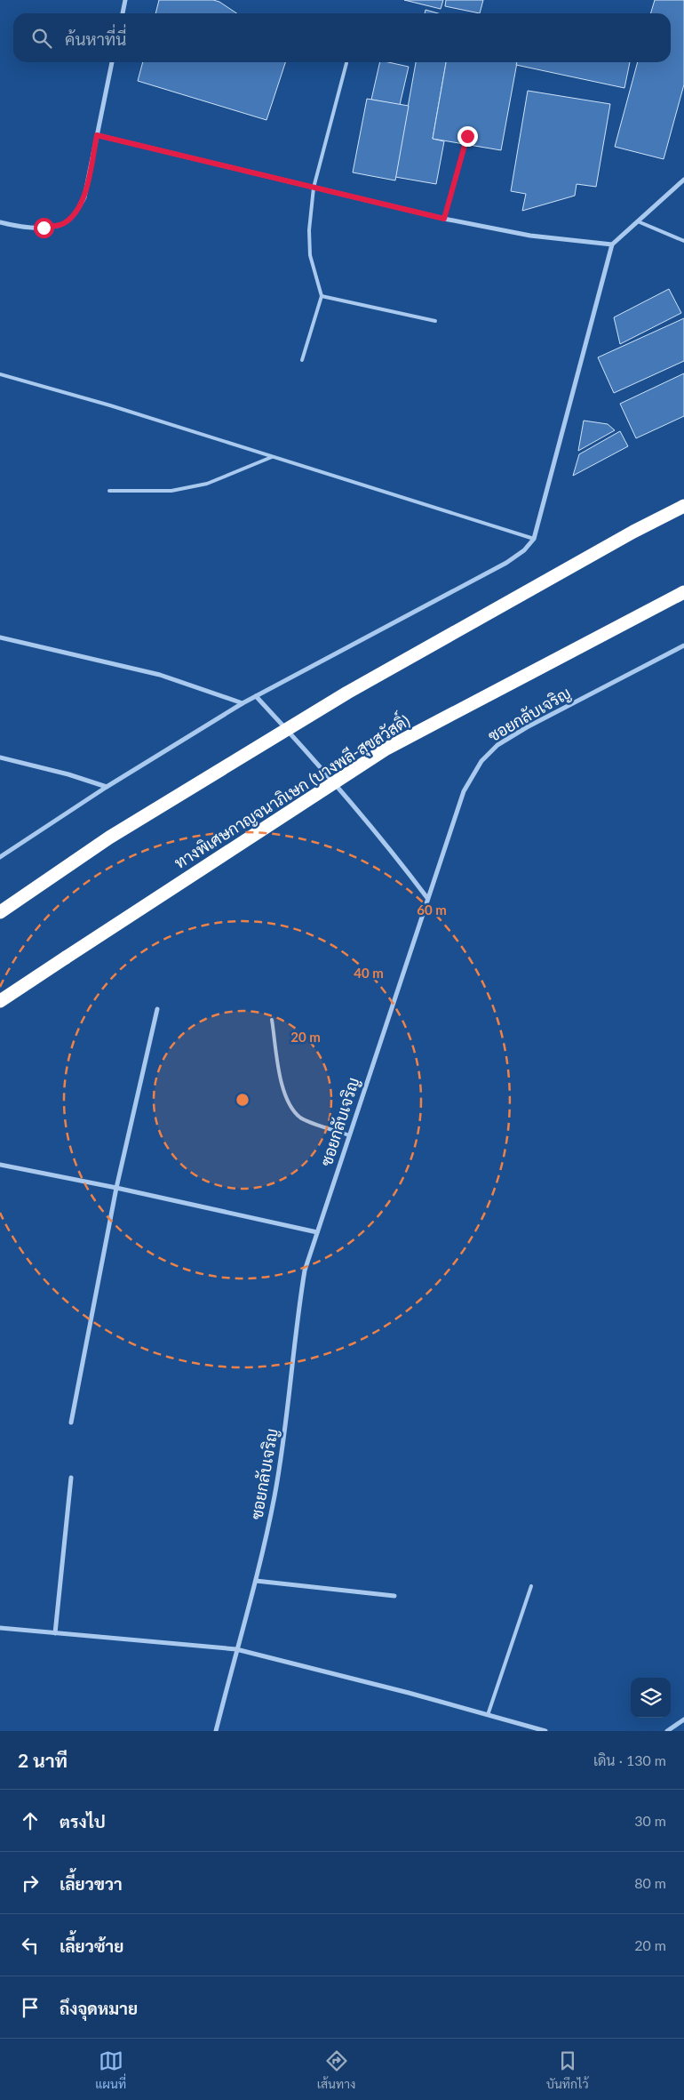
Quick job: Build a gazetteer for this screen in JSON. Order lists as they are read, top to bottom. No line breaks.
{"streets":{"highway":["ทางพิเศษกาญจนาภิเษก (บางพลี-สุขสวัสดิ์)"],"street":["ซอยกลับเจริญ"]},"page":{"search":"ค้นหาที่นี่","heading":["2 นาที","เดิน · 130 m"],"list":[["ตรงไป","30 m"],["เลี้ยวขวา","80 m"],["เลี้ยวซ้าย","20 m"],"ถึงจุดหมาย"],"nav":["แผนที่","เส้นทาง","บันทึกไว้"]},"rings":["60 m","40 m","20 m"]}
